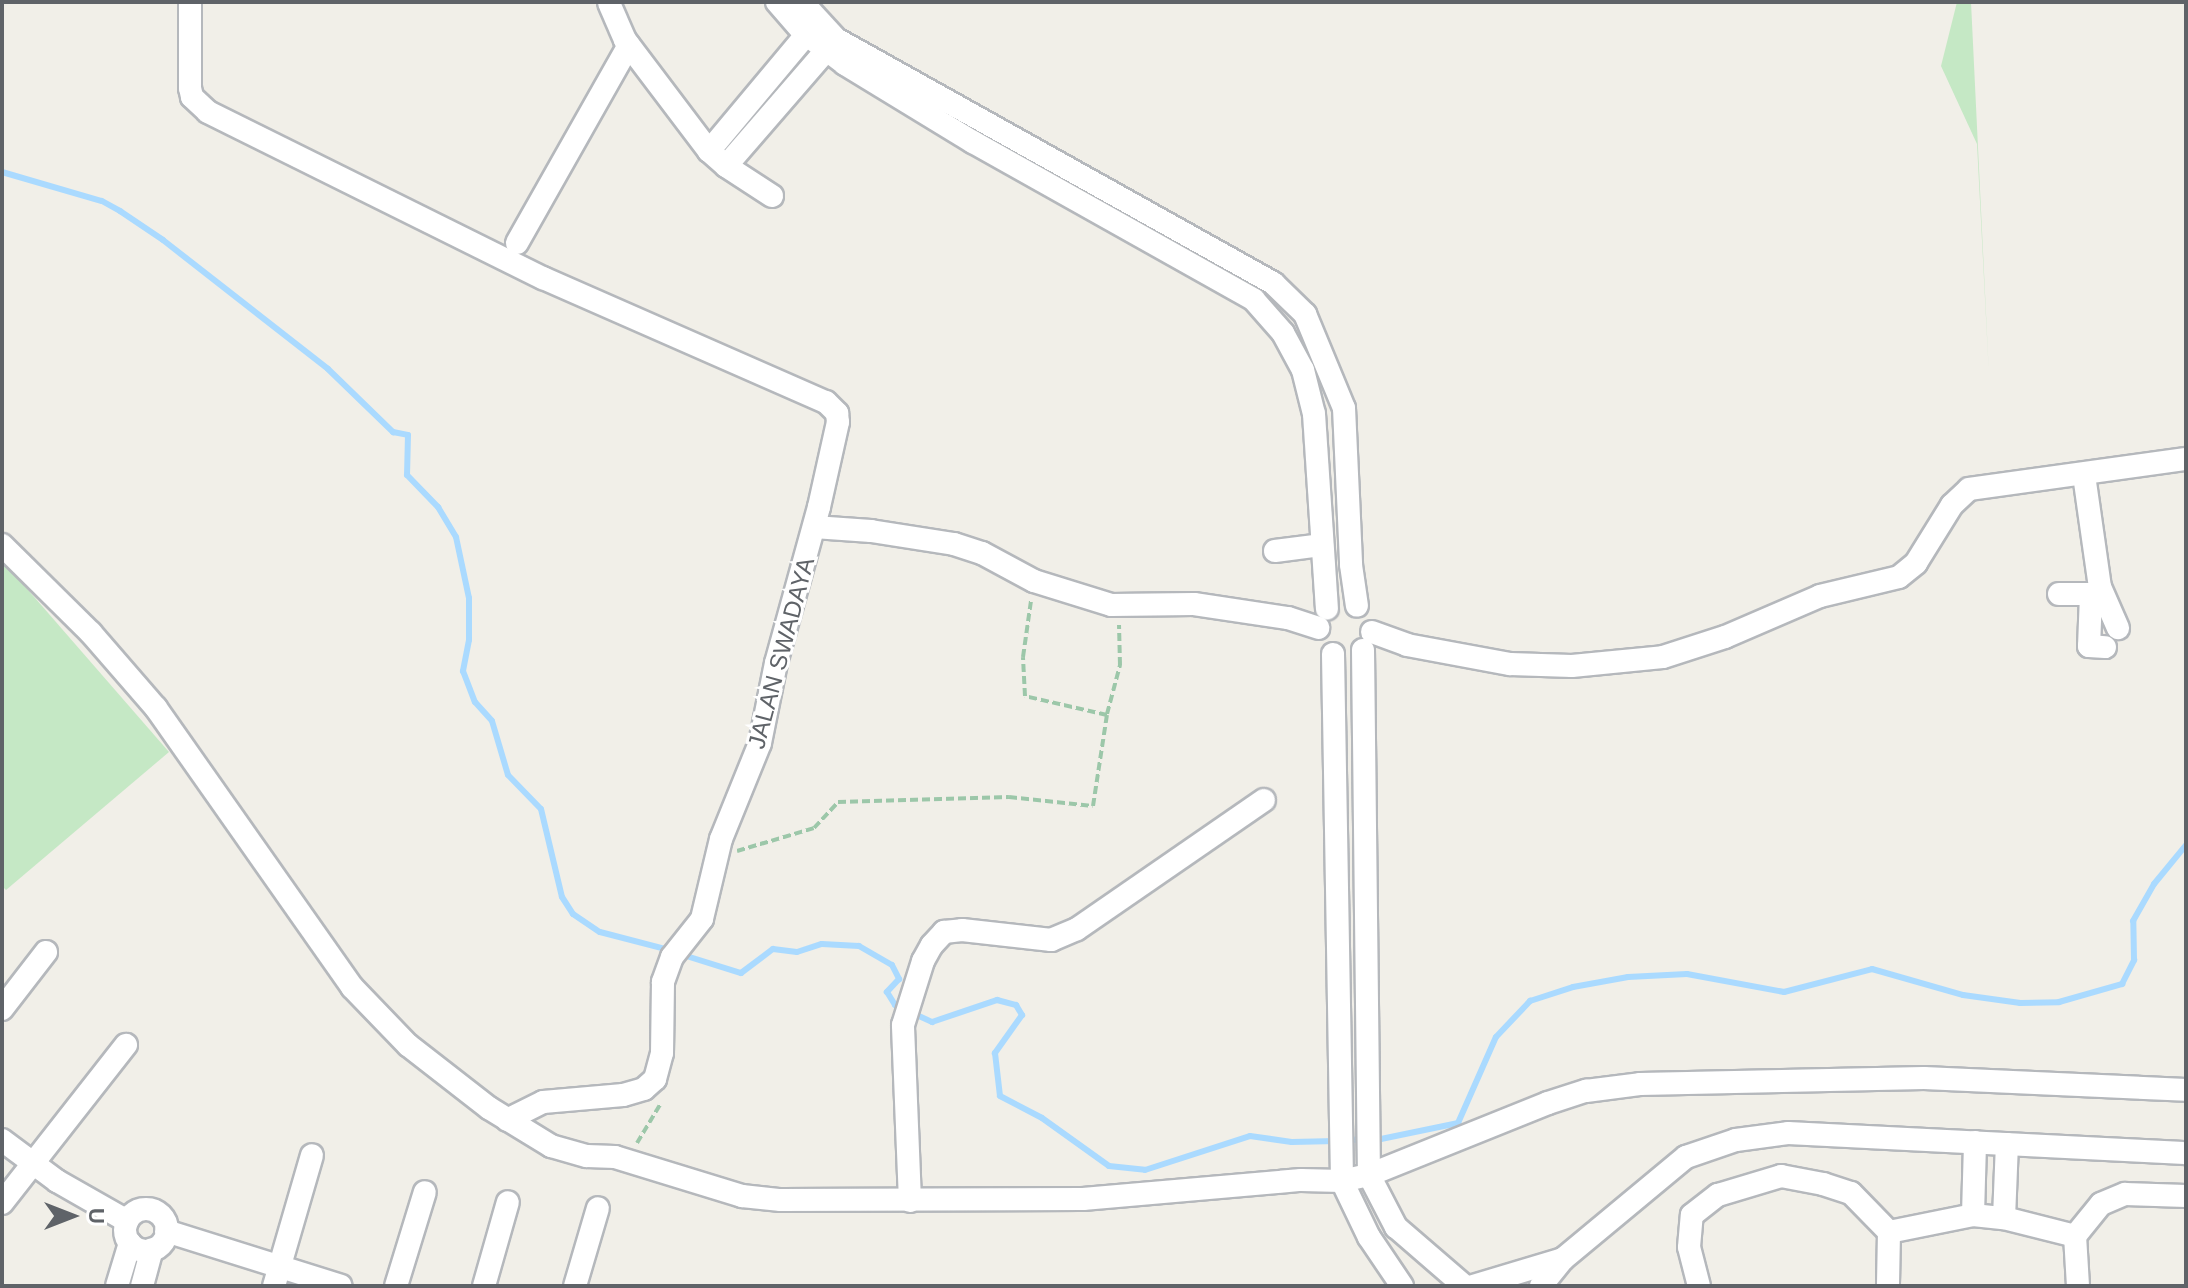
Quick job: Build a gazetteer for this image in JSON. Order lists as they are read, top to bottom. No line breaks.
{"streets":{"street":["JALAN SWADAYA"]},"north":"right"}
